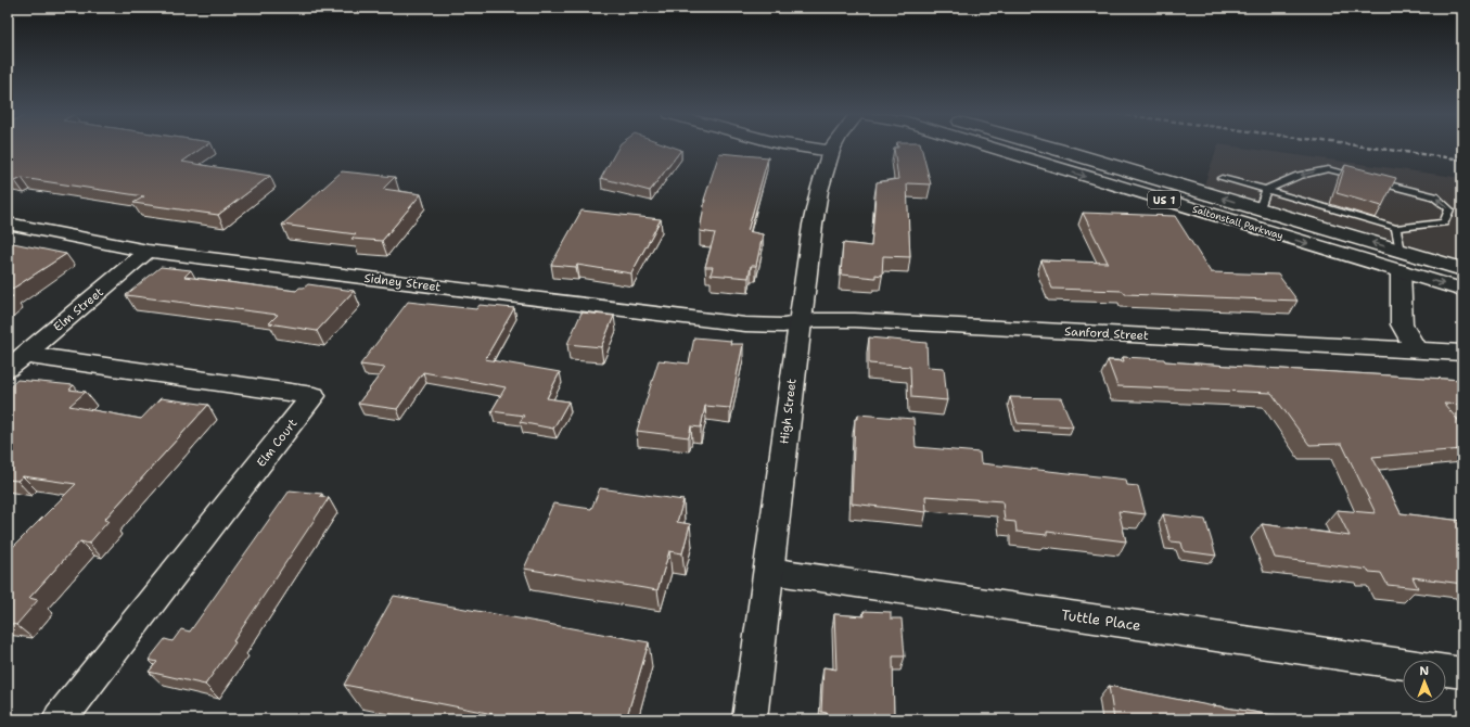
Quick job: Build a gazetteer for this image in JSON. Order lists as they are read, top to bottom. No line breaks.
{"streets":{"main road":["US 1","Saltonstall Parkway","High Street"],"street":["Sidney Street","Elm Street","Sanford Street","Elm Court","Tuttle Place"]},"crossings":[["Sidney Street","Elm Street"],["Sidney Street","Sanford Street"],["Sidney Street","High Street"],["Elm Street","Elm Court"],["Sanford Street","High Street"],["High Street","Tuttle Place"]],"north":"top"}
